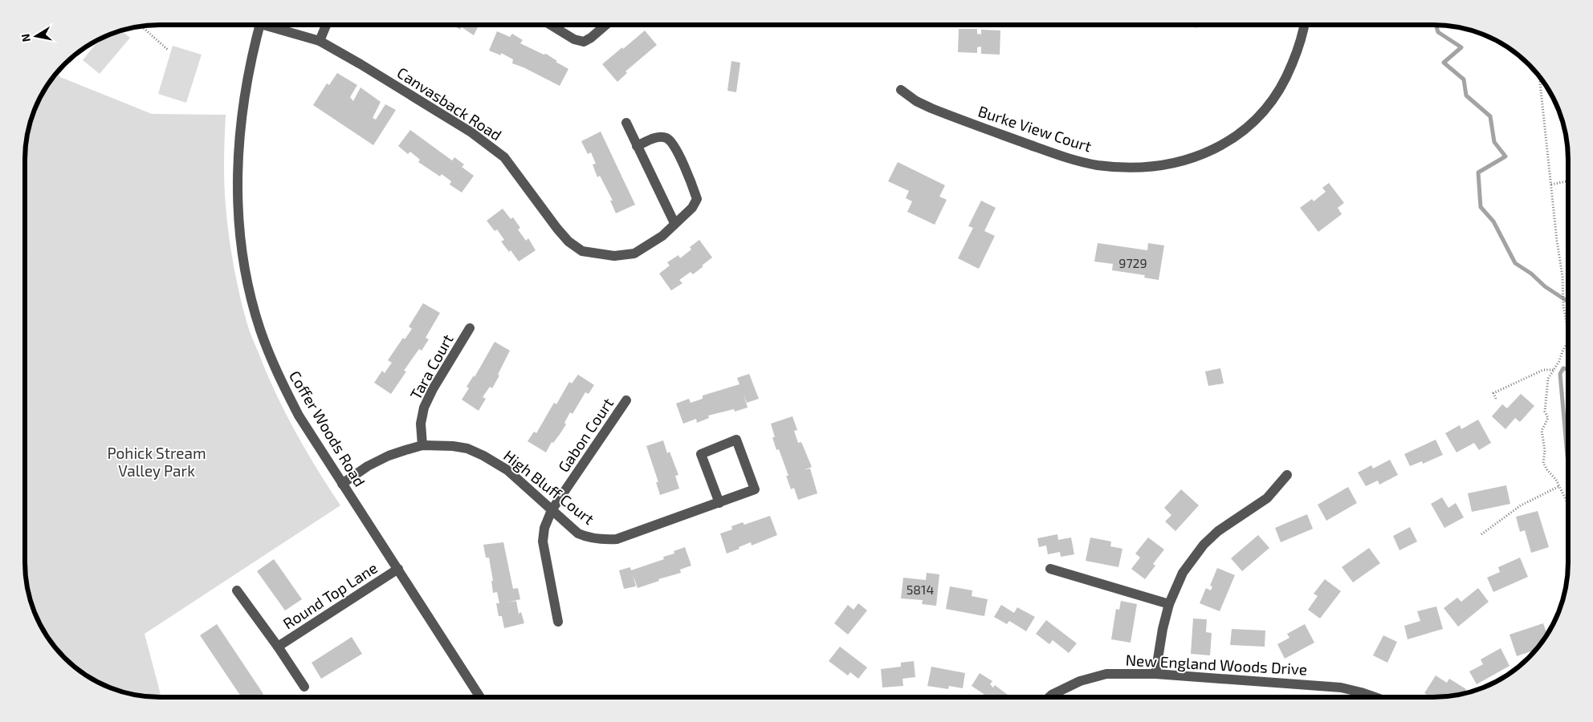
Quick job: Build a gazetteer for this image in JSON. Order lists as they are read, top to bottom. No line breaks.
{"streets":{"street":["Canvasback Road","Burke View Court","Tara Court","Coffer Woods Road","Gabon Court","High Bluff Court","Round Top Lane","New England Woods Drive"]},"crossings":[["Tara Court","High Bluff Court"],["Coffer Woods Road","High Bluff Court"],["Coffer Woods Road","Round Top Lane"],["Gabon Court","High Bluff Court"]],"parks":["Pohick Stream Valley Park"],"house_numbers":["9729","5814"],"north":"left"}
